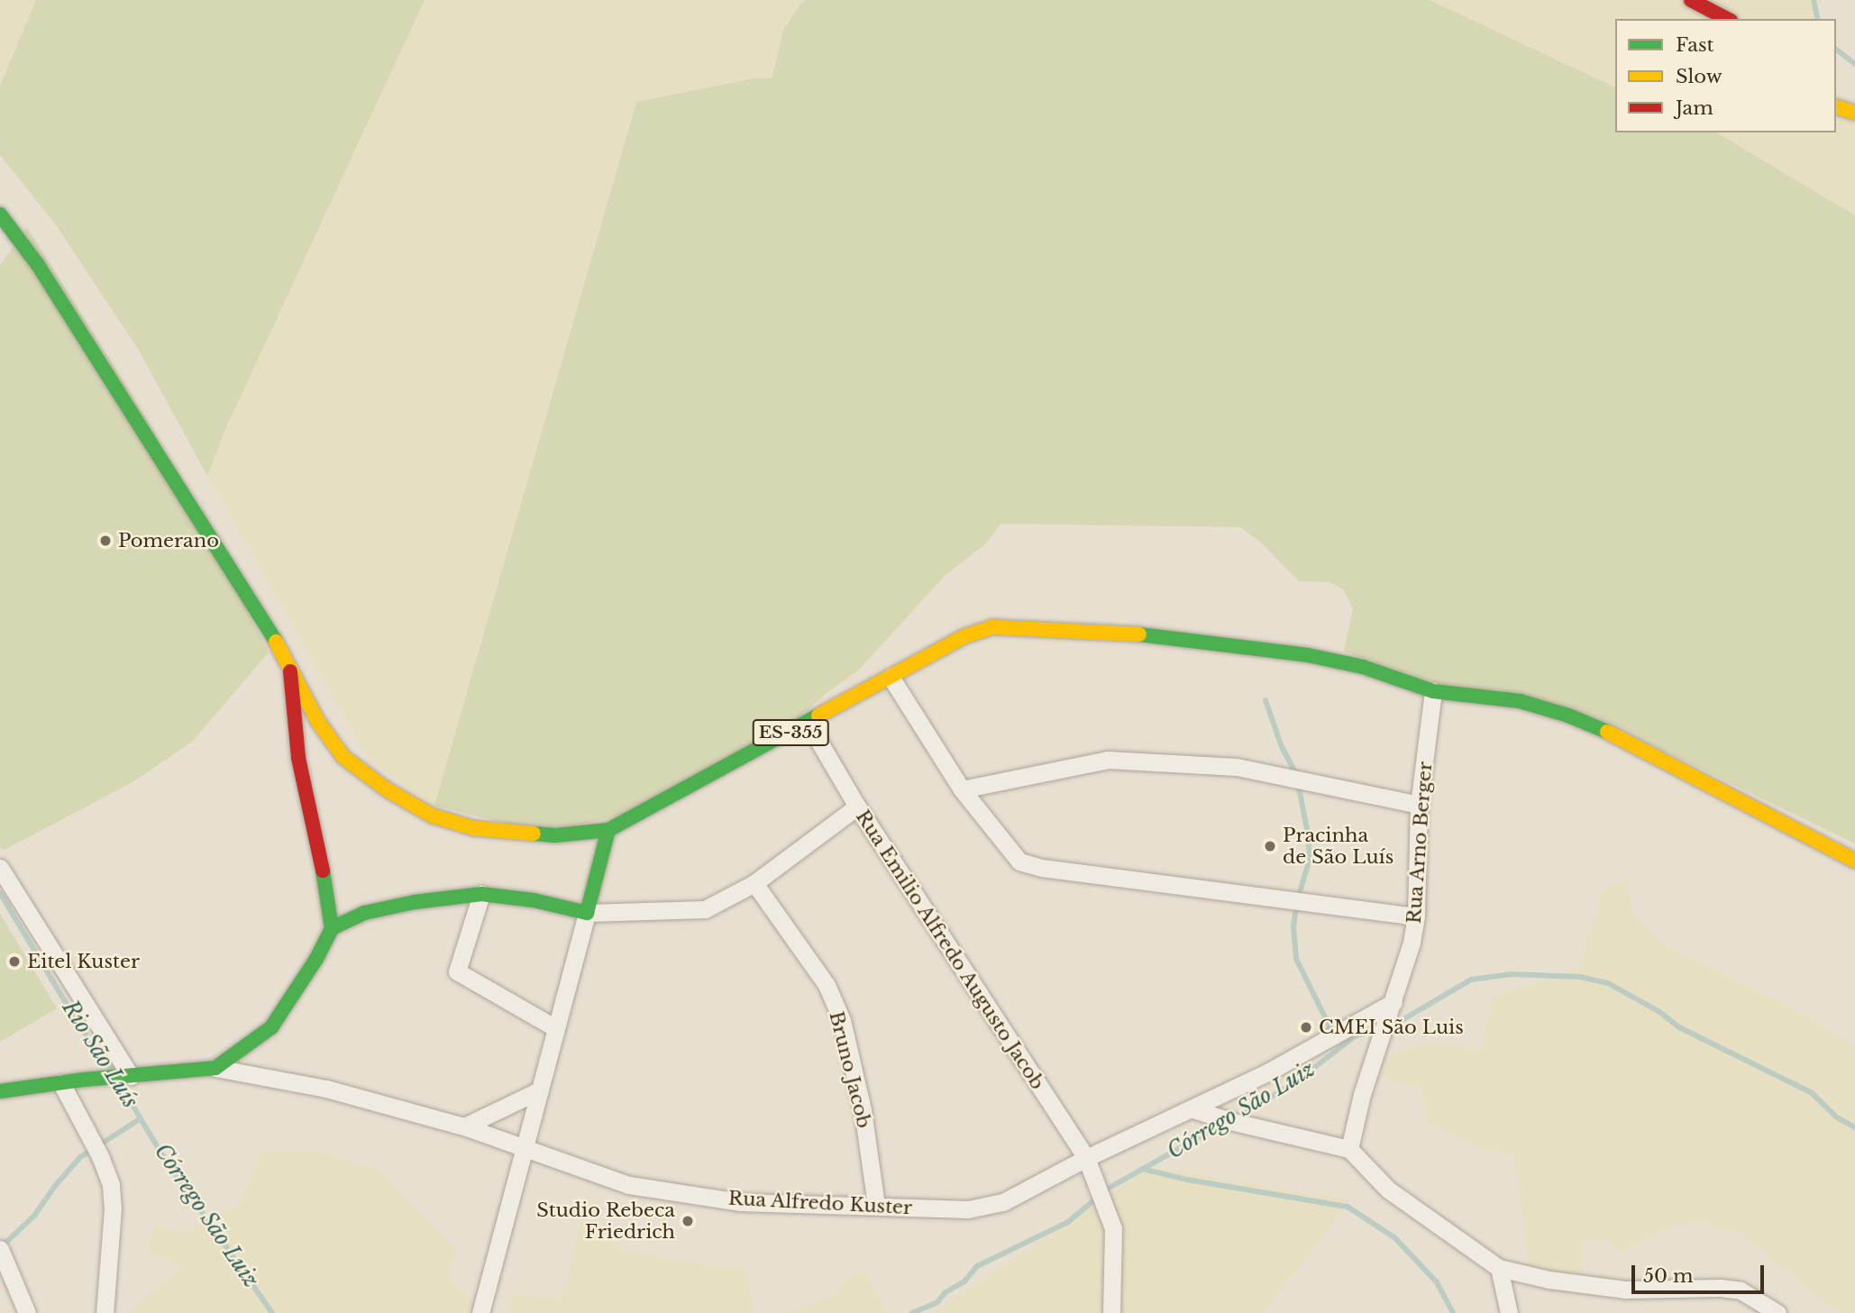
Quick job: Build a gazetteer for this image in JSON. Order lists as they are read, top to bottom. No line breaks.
{"streets":{"main road":["ES-355"],"street":["Rua Arno Berger","Rua Emilio Alfredo Augusto Jacob","Bruno Jacob","Rua Alfredo Kuster"]},"crossings":[["ES-355","Rua Arno Berger"],["ES-355","Rua Emilio Alfredo Augusto Jacob"],["Rua Arno Berger","Rua Alfredo Kuster"],["Rua Emilio Alfredo Augusto Jacob","Rua Alfredo Kuster"],["Bruno Jacob","Rua Alfredo Kuster"]],"water":["Rio São Luís","Córrego São Luiz"],"places":["Pomerano","Pracinha de São Luís","Eitel Kuster","CMEI São Luis","Studio Rebeca Friedrich"],"legend":["Fast","Slow","Jam"],"scale_bar":"50 m"}
